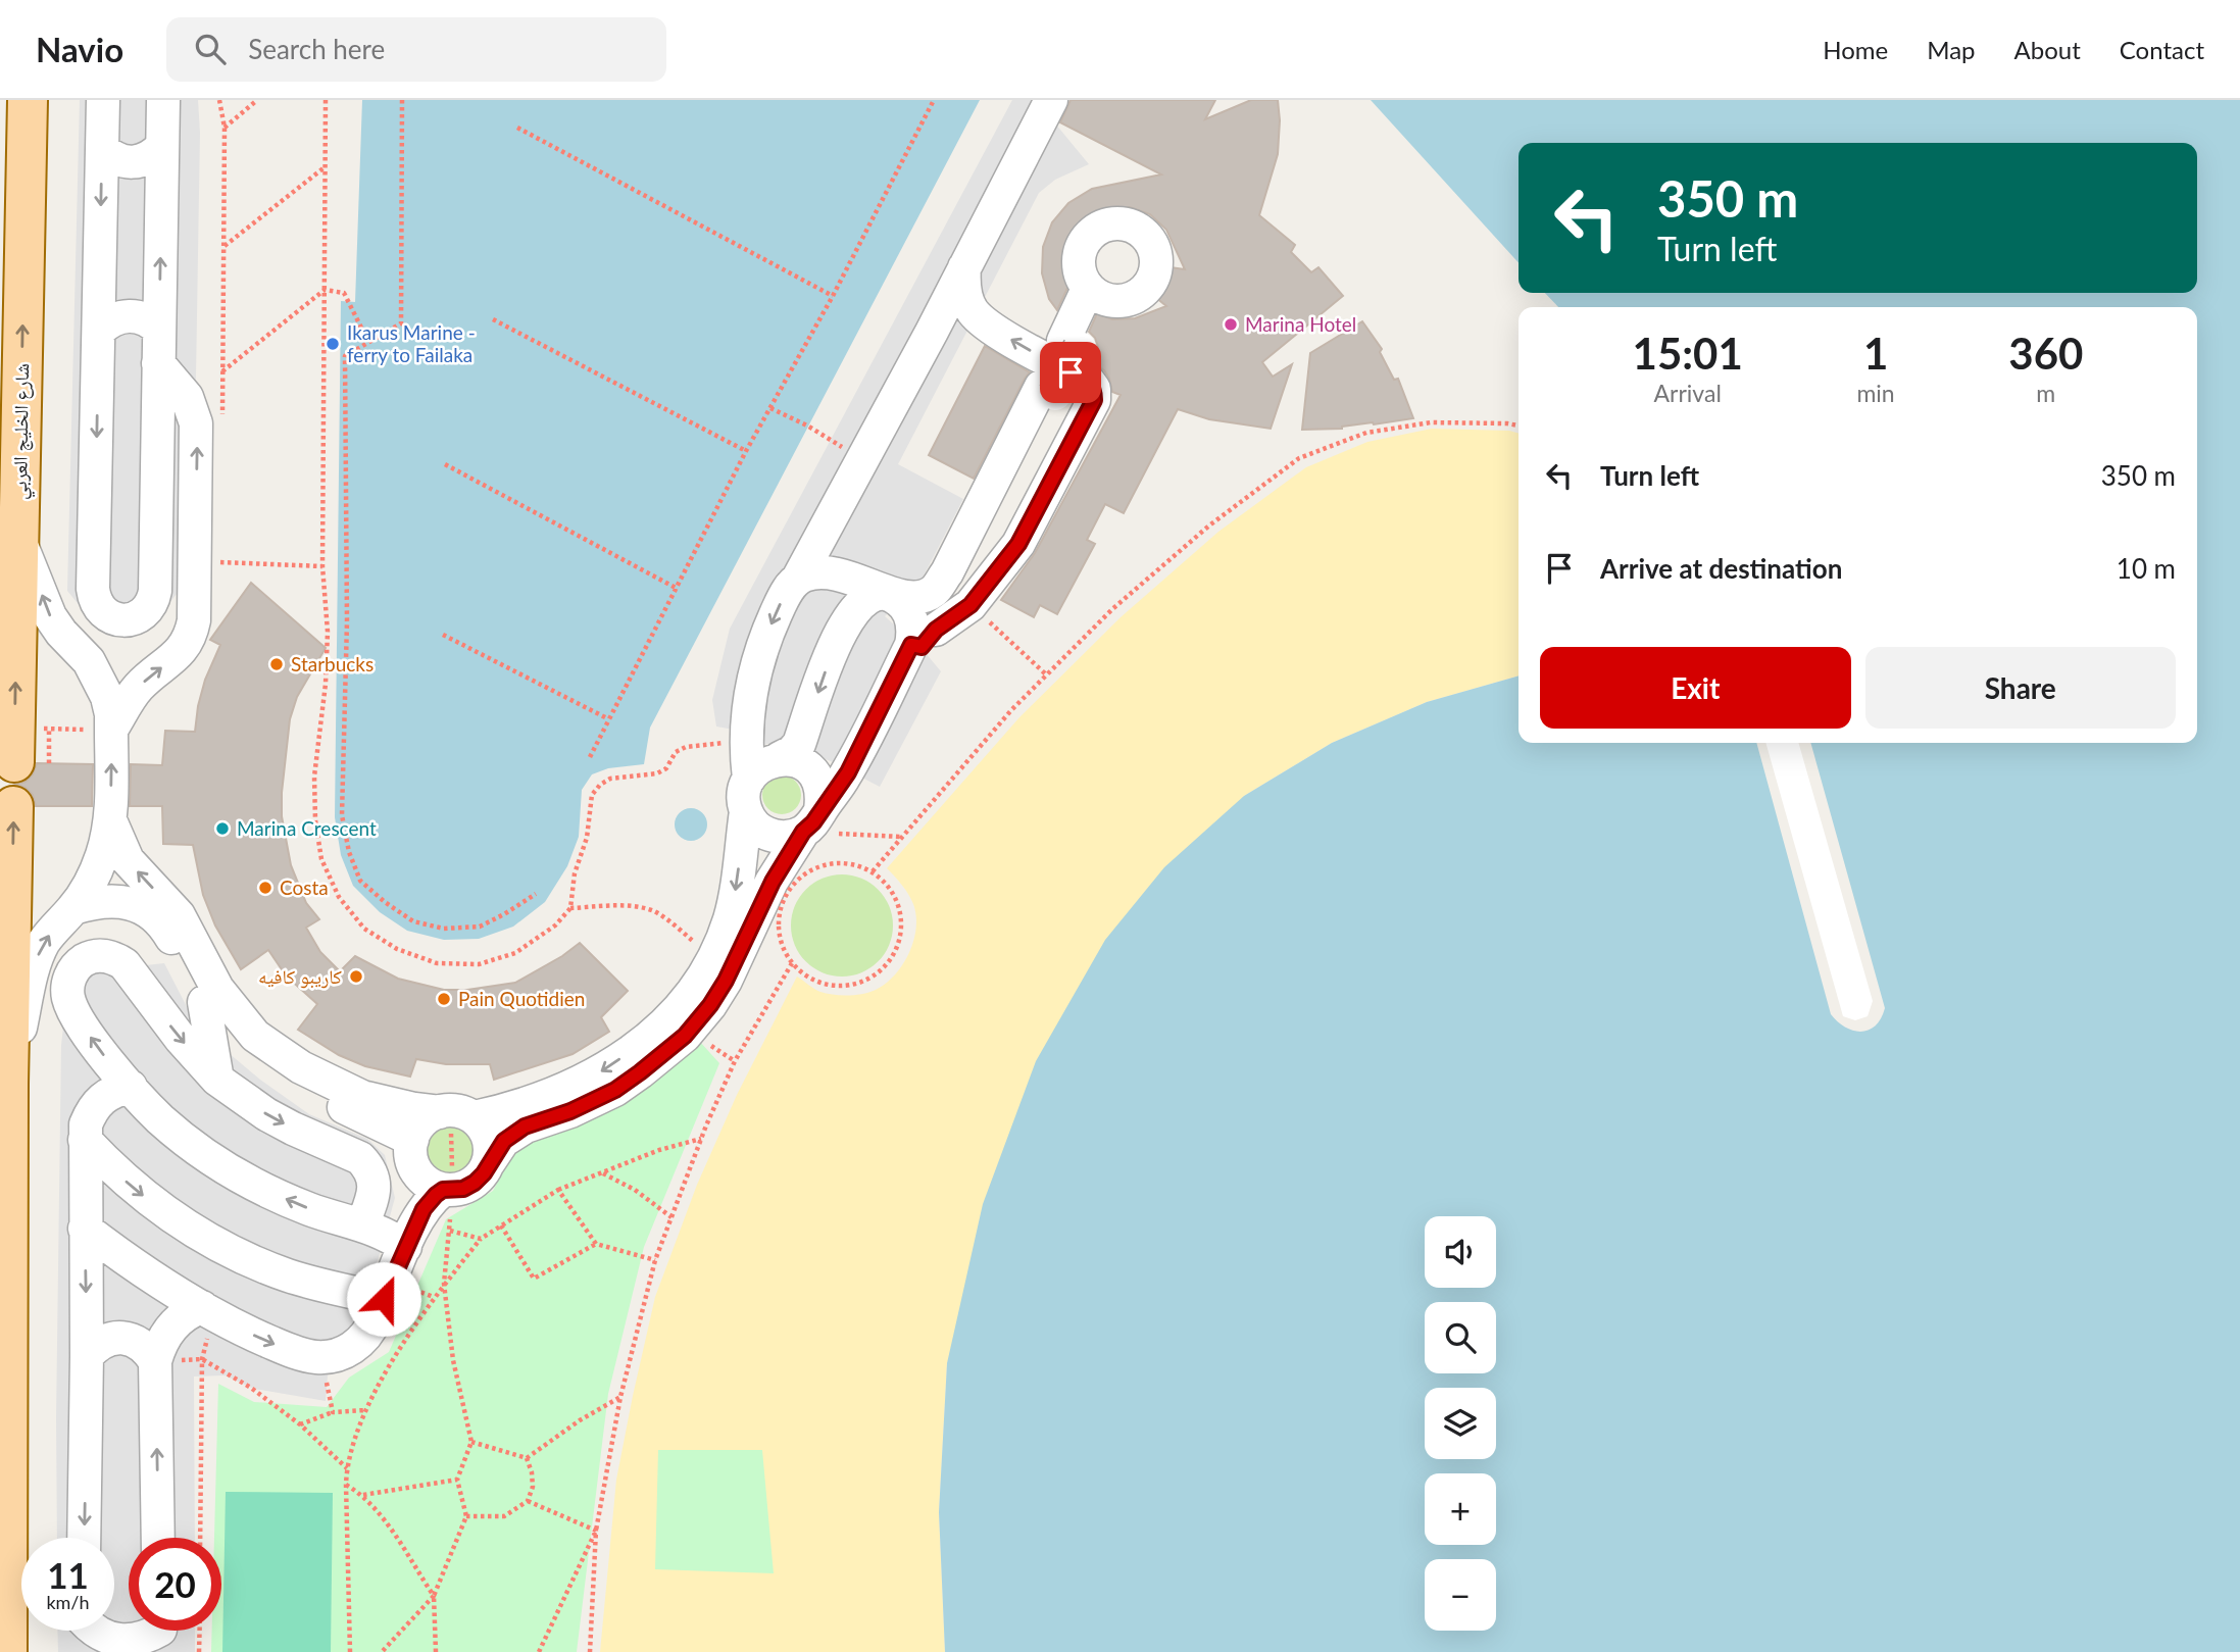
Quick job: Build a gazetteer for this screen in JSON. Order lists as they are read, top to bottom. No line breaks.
{"streets":{"main road":["شارع الخليج العربي"]},"one_way":["شارع الخليج العربي"],"places":["Marina Hotel","Ikarus Marine - ferry to Failaka","Starbucks","Marina Crescent","Costa","كاريبو كافيه","Pain Quotidien"],"page":{"header":"Navio","search":"Search here","nav":["Home","Map","About","Contact"],"turn":["350 m","Turn left"],"eta":["15:01","Arrival","1","min","360","m"],"list":[{"name":"Turn left","value":"350 m"},{"name":"Arrive at destination","value":"10 m"}],"buttons":["Exit","Share"],"map_buttons":["+","−"],"speed":"11 km/h","limit":"20"}}
